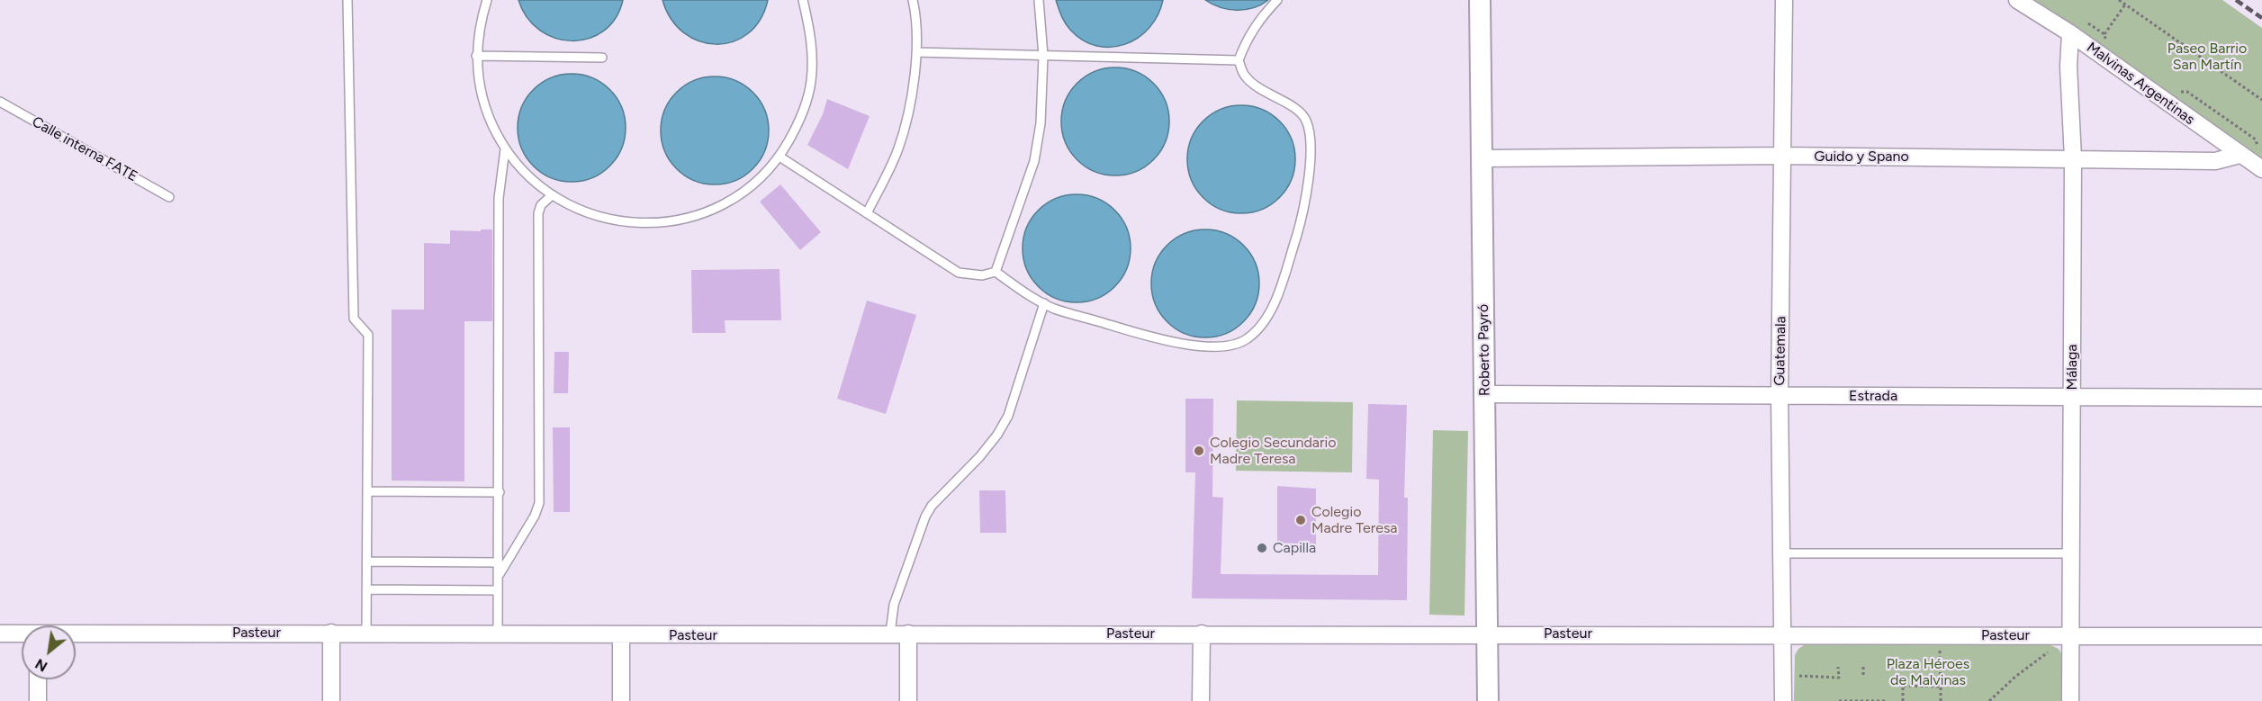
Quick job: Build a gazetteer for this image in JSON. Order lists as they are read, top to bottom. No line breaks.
{"streets":{"street":["Malvinas Argentinas","Guido y Spano","Roberto Payró","Guatemala","Málaga","Estrada","Pasteur"],"lane":["Calle interna FATE"]},"crossings":[["Malvinas Argentinas","Guido y Spano"],["Malvinas Argentinas","Málaga"],["Guido y Spano","Roberto Payró"],["Guido y Spano","Guatemala"],["Guido y Spano","Málaga"],["Roberto Payró","Estrada"],["Roberto Payró","Pasteur"],["Guatemala","Estrada"],["Guatemala","Pasteur"],["Málaga","Estrada"],["Málaga","Pasteur"]],"parks":["Paseo Barrio San Martín","Plaza Héroes de Malvinas"],"places":["Colegio Secundario Madre Teresa","Colegio Madre Teresa","Capilla"],"north":"bottom left"}
